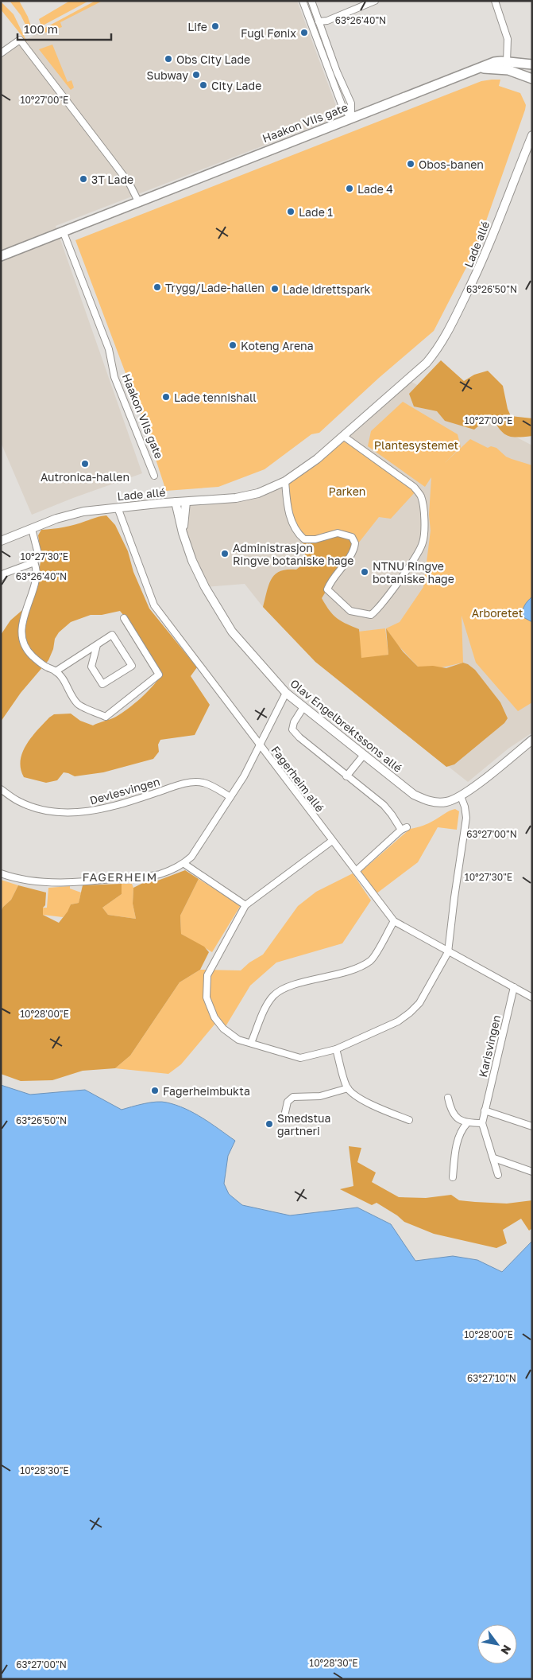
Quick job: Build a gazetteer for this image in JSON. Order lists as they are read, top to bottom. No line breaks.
{"streets":{"main road":["Haakon VIIs gate"],"street":["Lade allé","Olav Engelbrektssons allé","Fagerheim allé","Devlesvingen","Karisvingen"]},"crossings":[["Lade allé","Olav Engelbrektssons allé"],["Lade allé","Fagerheim allé"],["Fagerheim allé","Karisvingen"]],"districts":["FAGERHEIM"],"parks":["Plantesystemet","Parken","Arboretet"],"places":["Life","Fugl Fønix","Obs City Lade","Subway","City Lade","Obos-banen","3T Lade","Lade 4","Lade 1","Trygg/Lade-hallen","Lade idrettspark","Koteng Arena","Lade tennishall","Autronica-hallen","Administrasjon Ringve botaniske hage","NTNU Ringve botaniske hage","Fagerheimbukta","Smedstua gartneri"],"scale_bar":"100 m","north":"bottom right","coordinates":["63°26'40\"N","10°27'00\"E","63°26'50\"N","10°27'30\"E","63°27'00\"N","10°28'00\"E","63°27'10\"N","10°28'30\"E"]}
